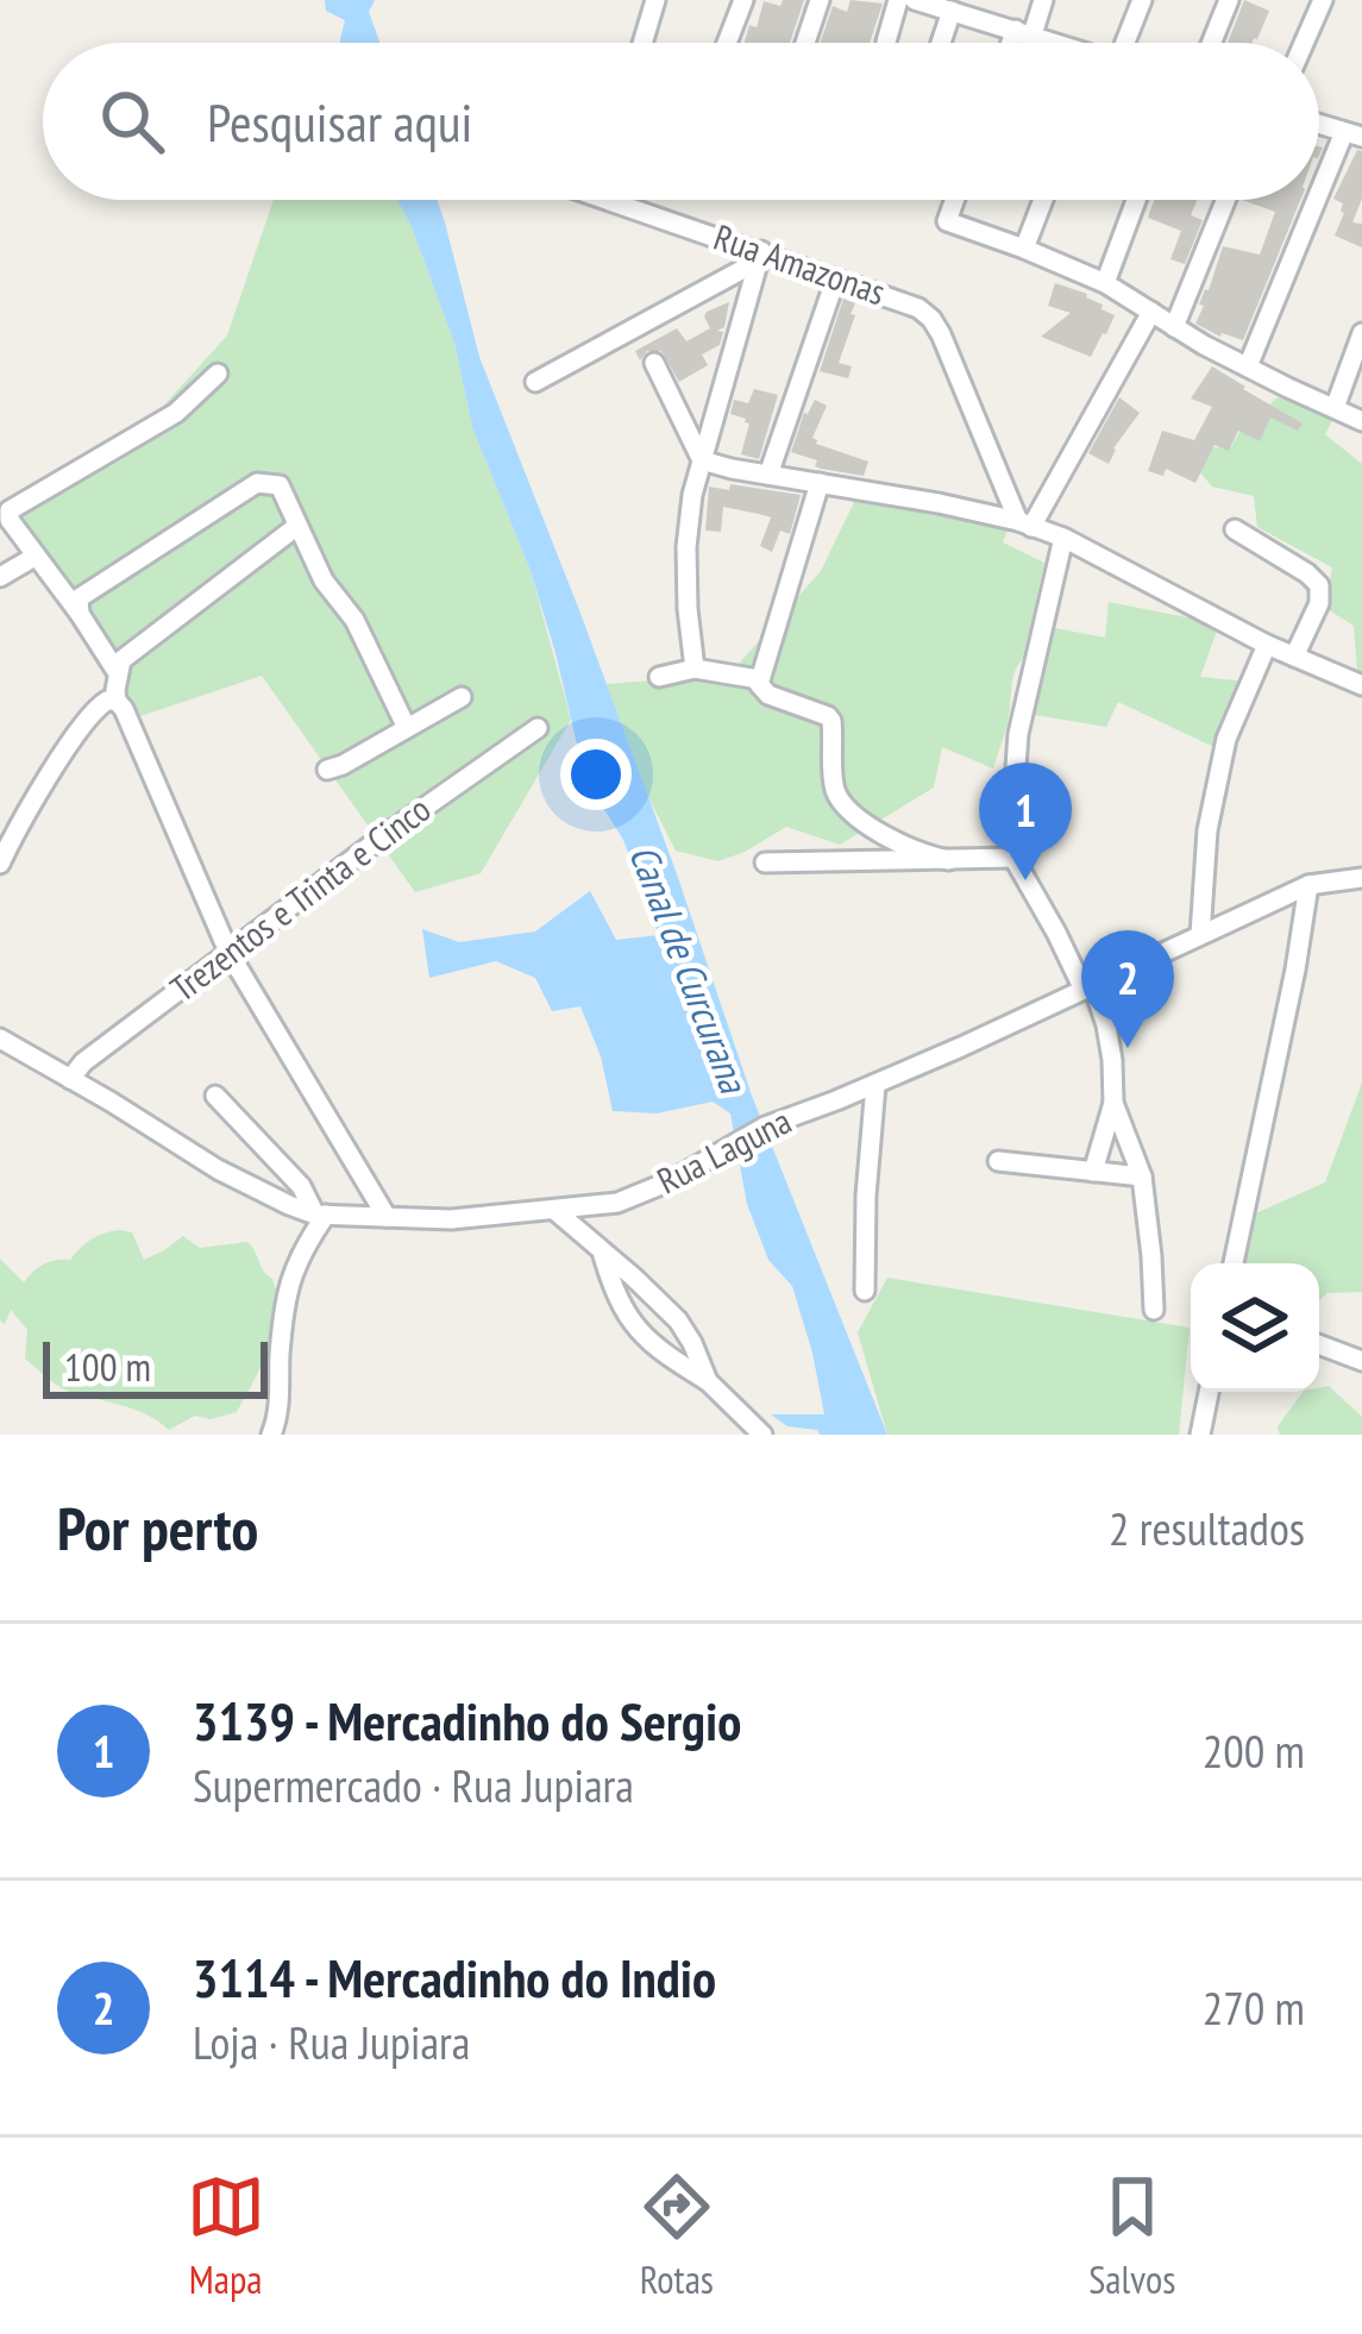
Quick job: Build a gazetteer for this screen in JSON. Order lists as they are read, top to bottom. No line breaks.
{"streets":{"street":["Rua Amazonas","Trezentos e Trinta e Cinco","Rua Laguna"]},"crossings":[["Trezentos e Trinta e Cinco","Rua Laguna"]],"water":["Canal de Curcurana"],"scale_bar":"100 m","page":{"search":"Pesquisar aqui","pins":["1","2"],"scale":"100 m","heading":["Por perto","2 resultados"],"list":[{"mark":"1","name":"3139 - Mercadinho do Sergio","note":"Supermercado · Rua Jupiara","value":"200 m"},{"mark":"2","name":"3114 - Mercadinho do Indio","note":"Loja · Rua Jupiara","value":"270 m"}],"nav":["Mapa","Rotas","Salvos"]}}
